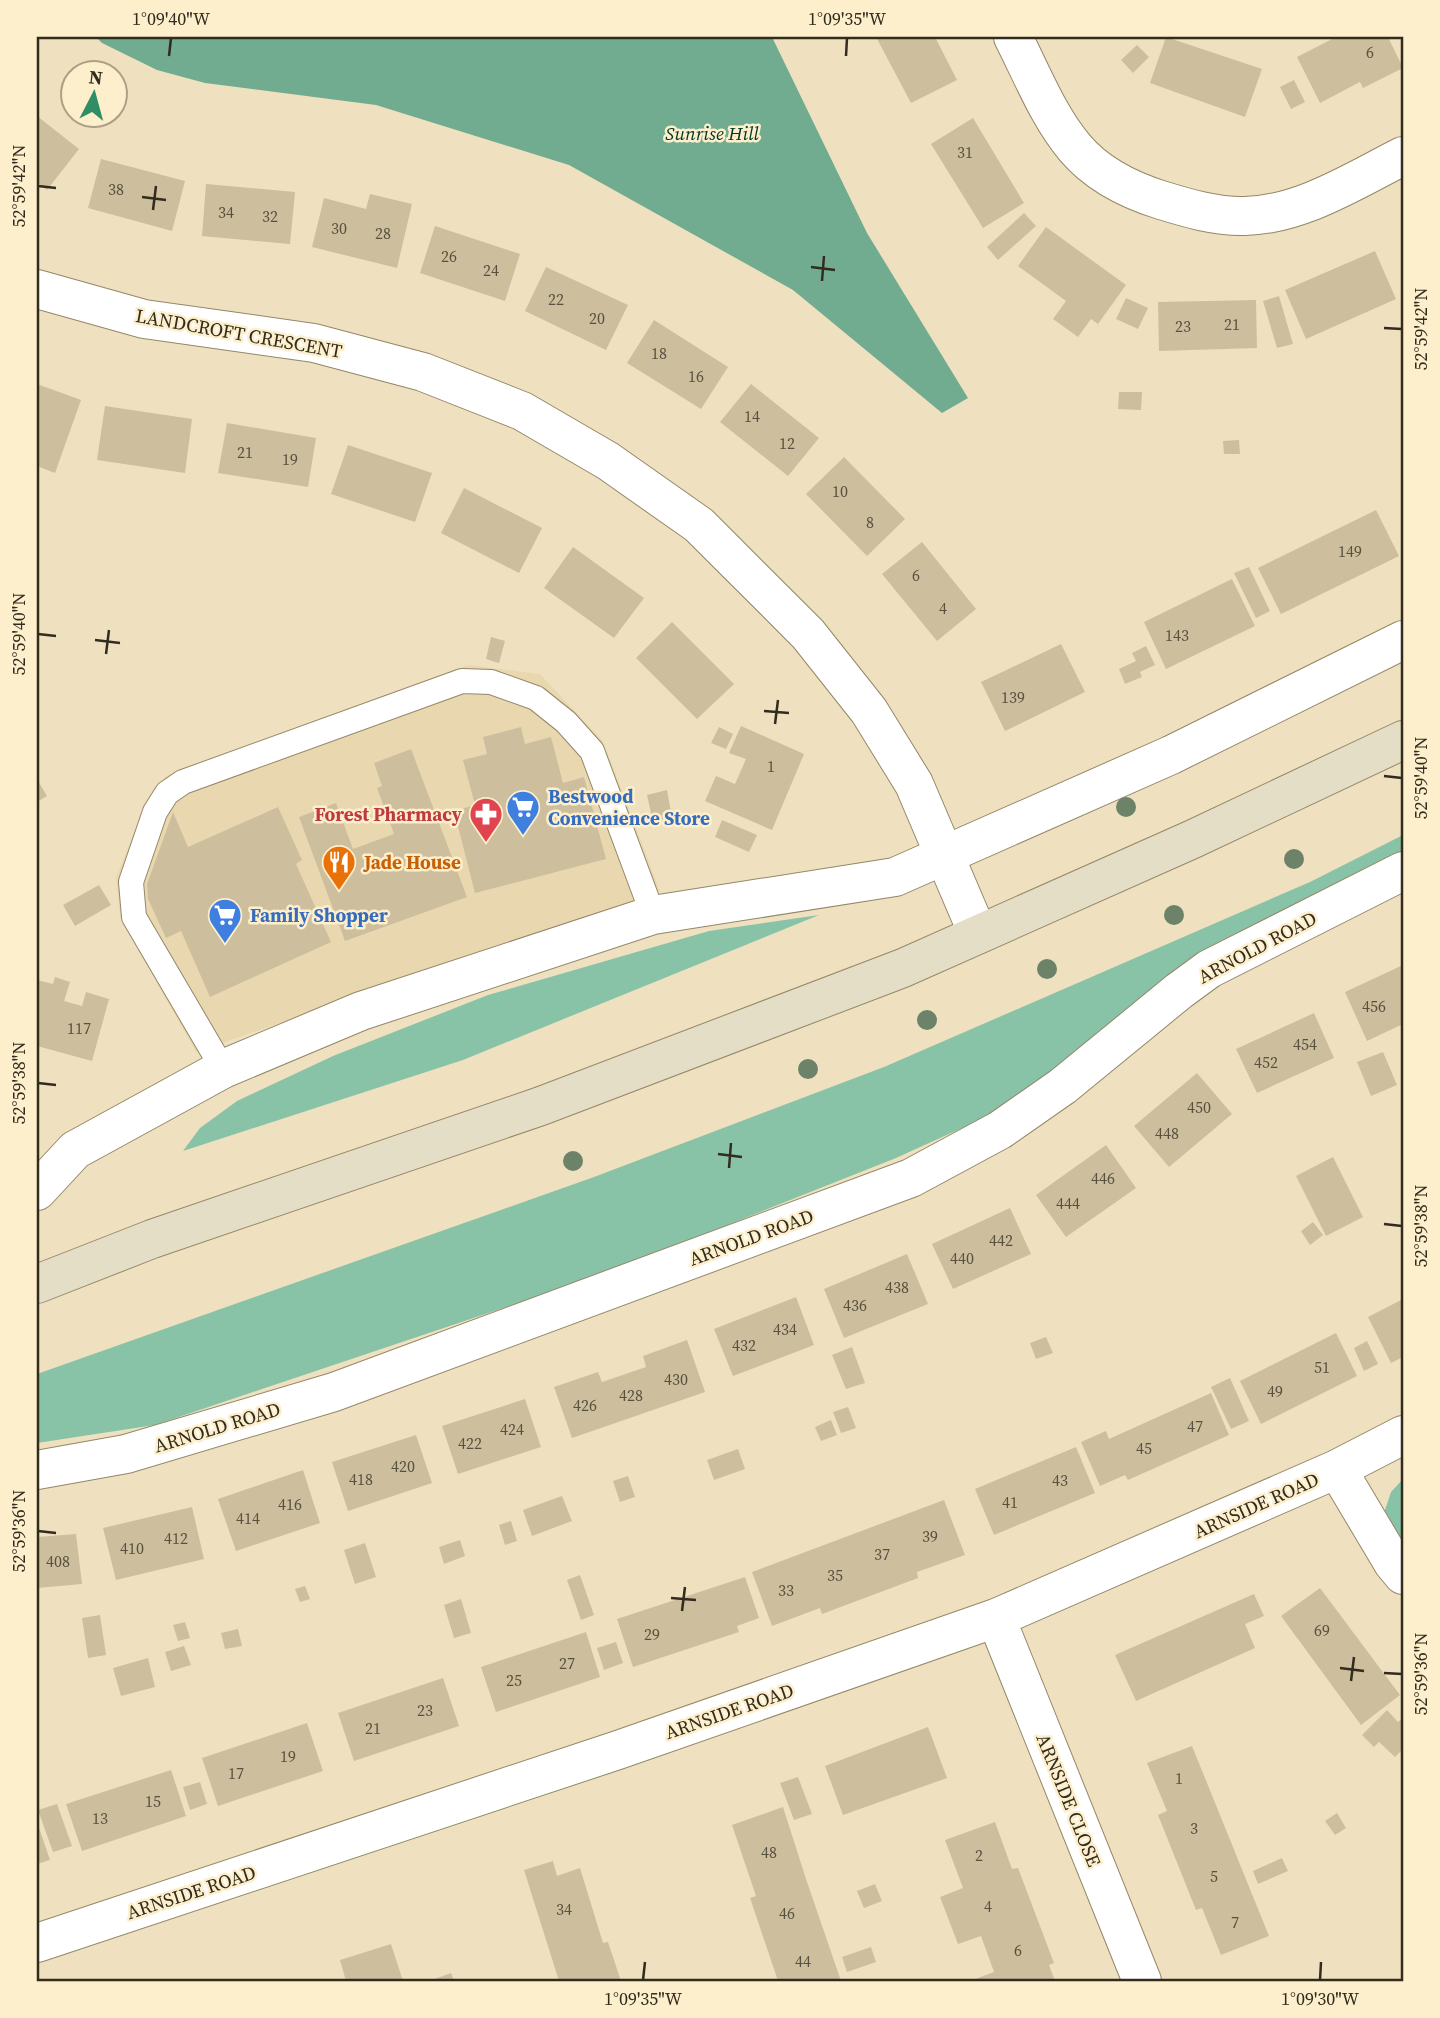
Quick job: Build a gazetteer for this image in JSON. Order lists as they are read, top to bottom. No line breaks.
{"streets":{"street":["LANDCROFT CRESCENT","ARNOLD ROAD","ARNSIDE ROAD","ARNSIDE CLOSE"]},"crossings":[["ARNSIDE ROAD","ARNSIDE CLOSE"]],"parks":["Sunrise Hill"],"places":{"supermarket":["Bestwood Convenience Store","Family Shopper"],"pharmacy":["Forest Pharmacy"],"restaurant":["Jade House"]},"house_numbers":["6","31","38","34","32","30","28","26","24","22","20","21","23","18","16","14","12","21","19","10","8","149","6","4","143","139","1","456","117","454","452","450","448","446","444","442","440","438","436","434","432","51","430","49","428","426","47","424","422","45","420","418","43","41","416","414","39","412","410","37","408","35","33","69","29","27","25","23","21","19","17","1","15","13","3","48","2","5","4","34","46","7","6","44"],"north":"top","coordinates":["1°09'40\"W","1°09'35\"W","52°59'42\"N","52°59'40\"N","52°59'38\"N","52°59'36\"N","1°09'30\"W"]}
